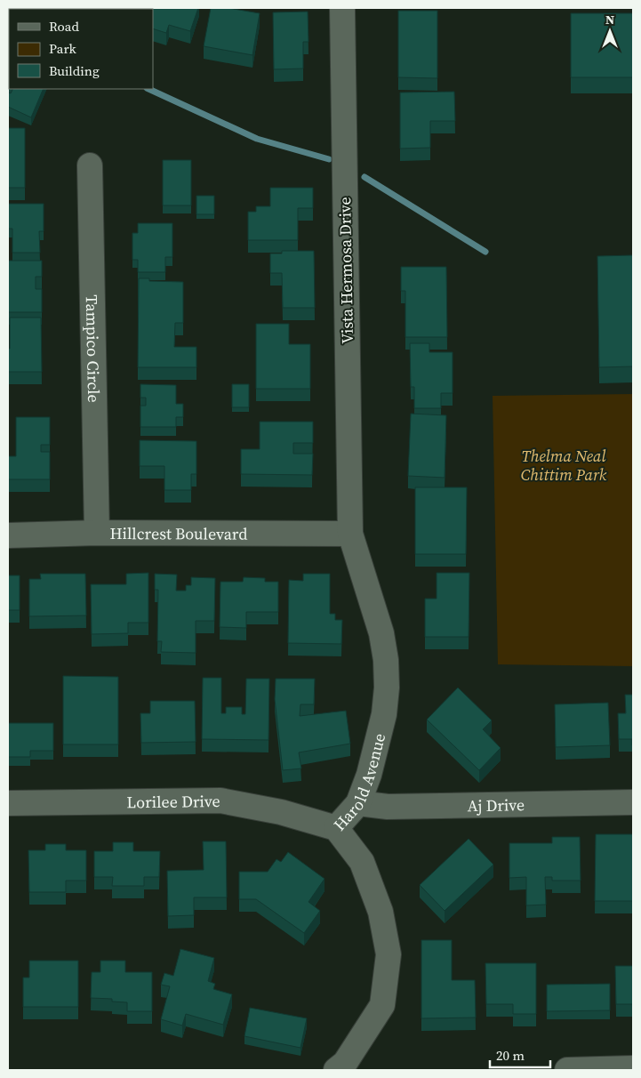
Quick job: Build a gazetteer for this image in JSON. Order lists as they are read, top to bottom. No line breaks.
{"streets":{"street":["Vista Hermosa Drive","Tampico Circle","Hillcrest Boulevard","Harold Avenue","Lorilee Drive","Aj Drive"]},"crossings":[["Vista Hermosa Drive","Hillcrest Boulevard"],["Vista Hermosa Drive","Harold Avenue"],["Tampico Circle","Hillcrest Boulevard"],["Hillcrest Boulevard","Harold Avenue"],["Harold Avenue","Lorilee Drive"],["Harold Avenue","Aj Drive"]],"parks":["Thelma Neal Chittim Park"],"legend":["Road","Park","Building"],"scale_bar":"20 m","north":"top"}
